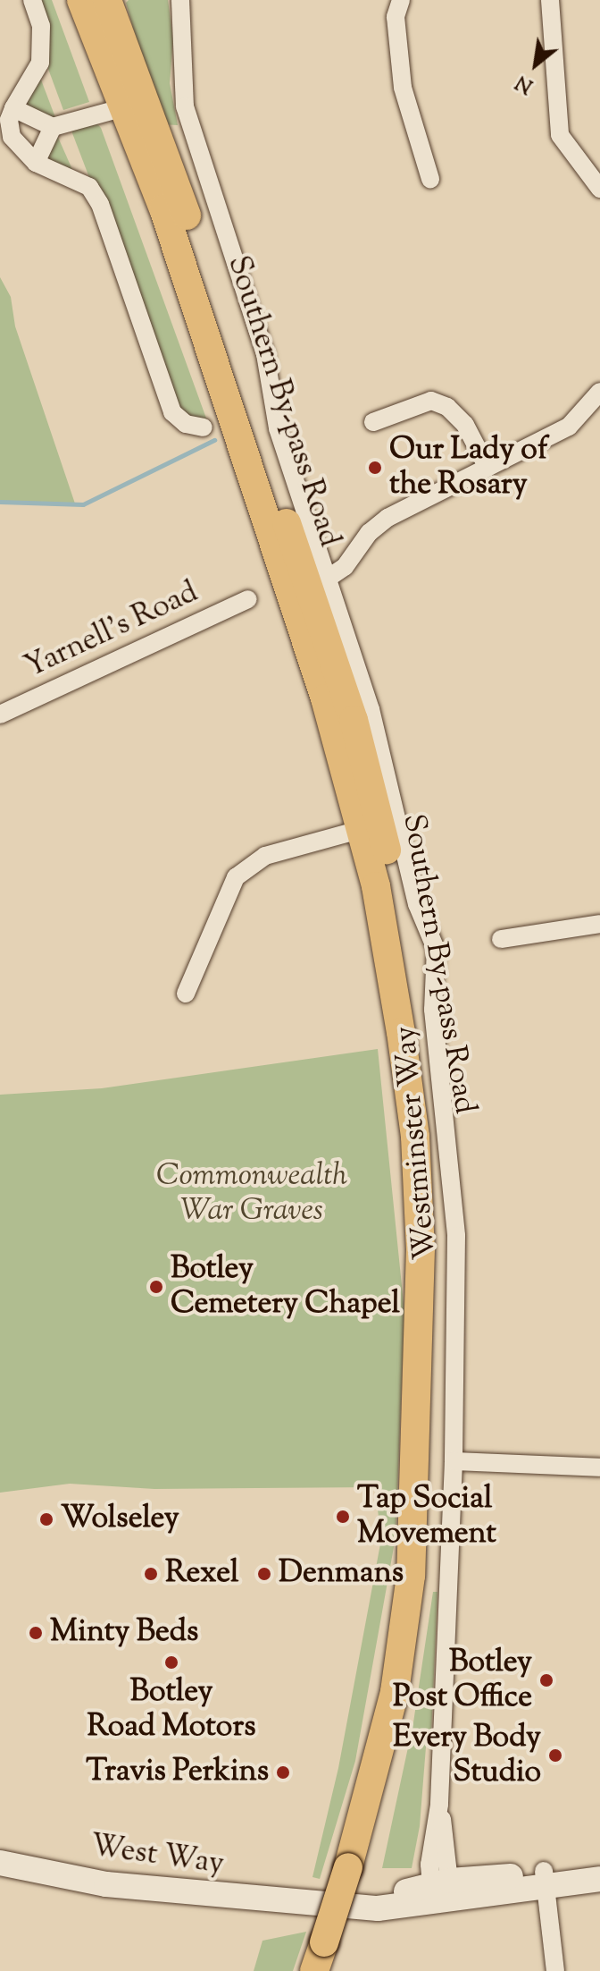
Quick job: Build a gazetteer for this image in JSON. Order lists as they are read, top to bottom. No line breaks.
{"streets":{"highway":["Southern By-pass Road"],"main road":["West Way"],"street":["Yarnell's Road","Westminster Way"]},"crossings":[["Westminster Way","West Way"]],"parks":["Commonwealth War Graves"],"places":["Our Lady of the Rosary","Botley Cemetery Chapel","Tap Social Movement","Wolseley","Rexel","Denmans","Minty Beds","Botley Road Motors","Botley Post Office","Every Body Studio","Travis Perkins"],"north":"bottom left"}
